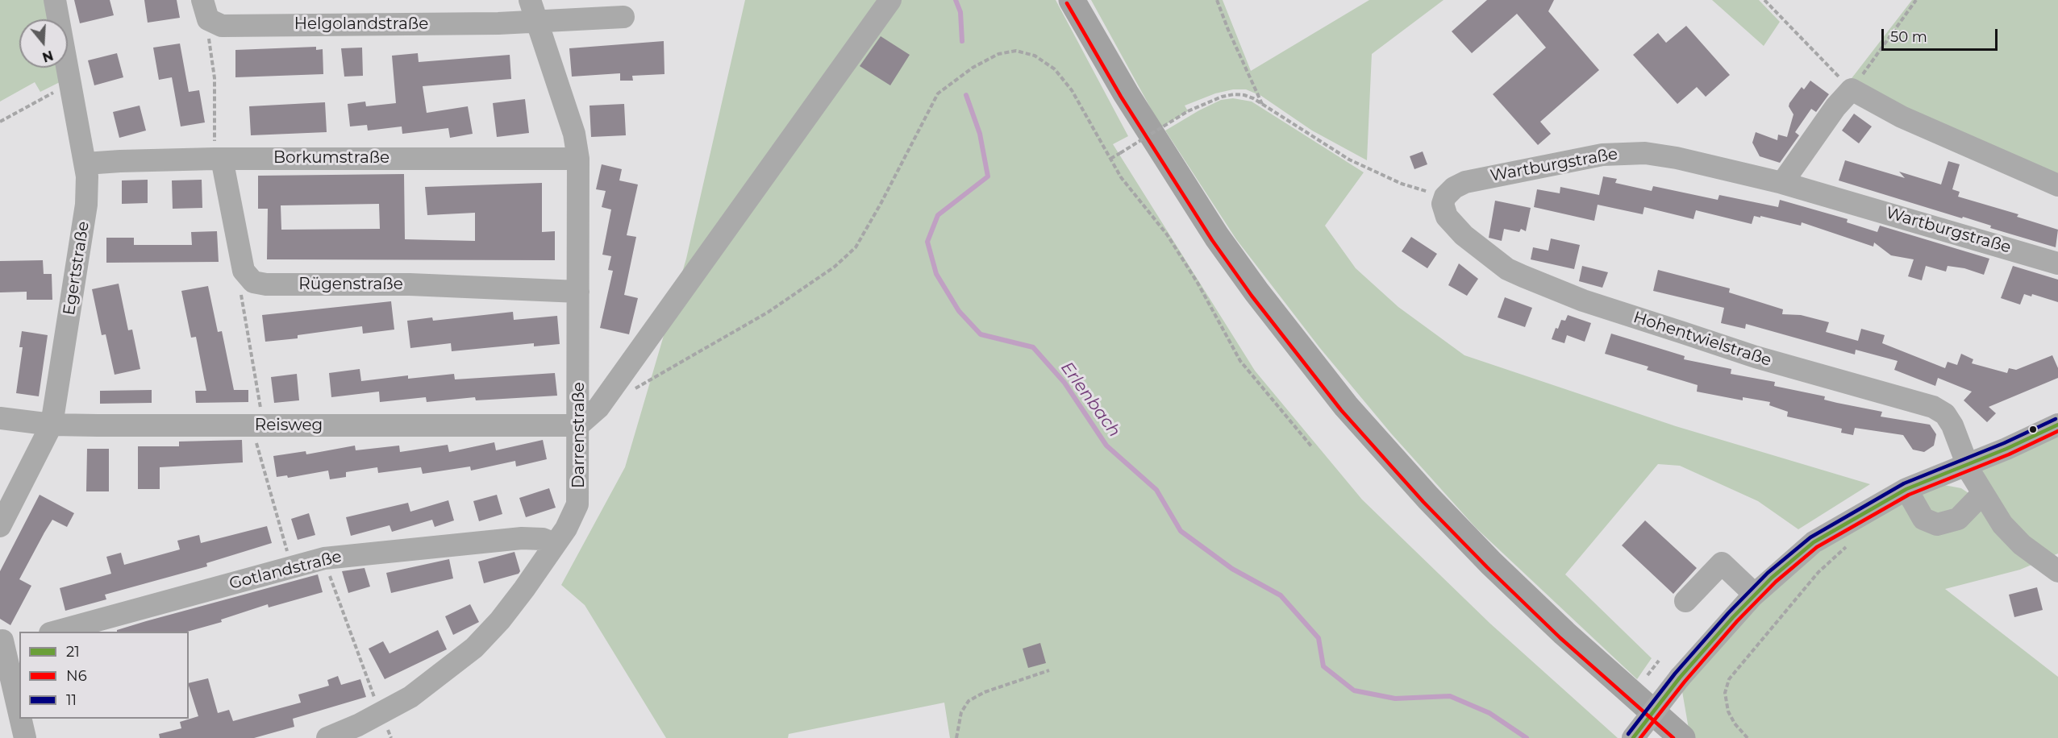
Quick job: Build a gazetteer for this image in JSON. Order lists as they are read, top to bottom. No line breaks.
{"streets":{"street":["Helgolandstraße","Borkumstraße","Wartburgstraße","Egertstraße","Rügenstraße","Hohentwielstraße","Reisweg","Darrenstraße","Gotlandstraße"]},"crossings":[["Helgolandstraße","Darrenstraße"],["Borkumstraße","Egertstraße"],["Borkumstraße","Darrenstraße"],["Wartburgstraße","Hohentwielstraße"],["Egertstraße","Reisweg"],["Rügenstraße","Darrenstraße"],["Reisweg","Darrenstraße"],["Darrenstraße","Gotlandstraße"]],"water":["Erlenbach"],"lines":["transit line N6","transit line 11","transit line 21"],"legend":["21","N6","11"],"scale_bar":"50 m","north":"bottom"}
